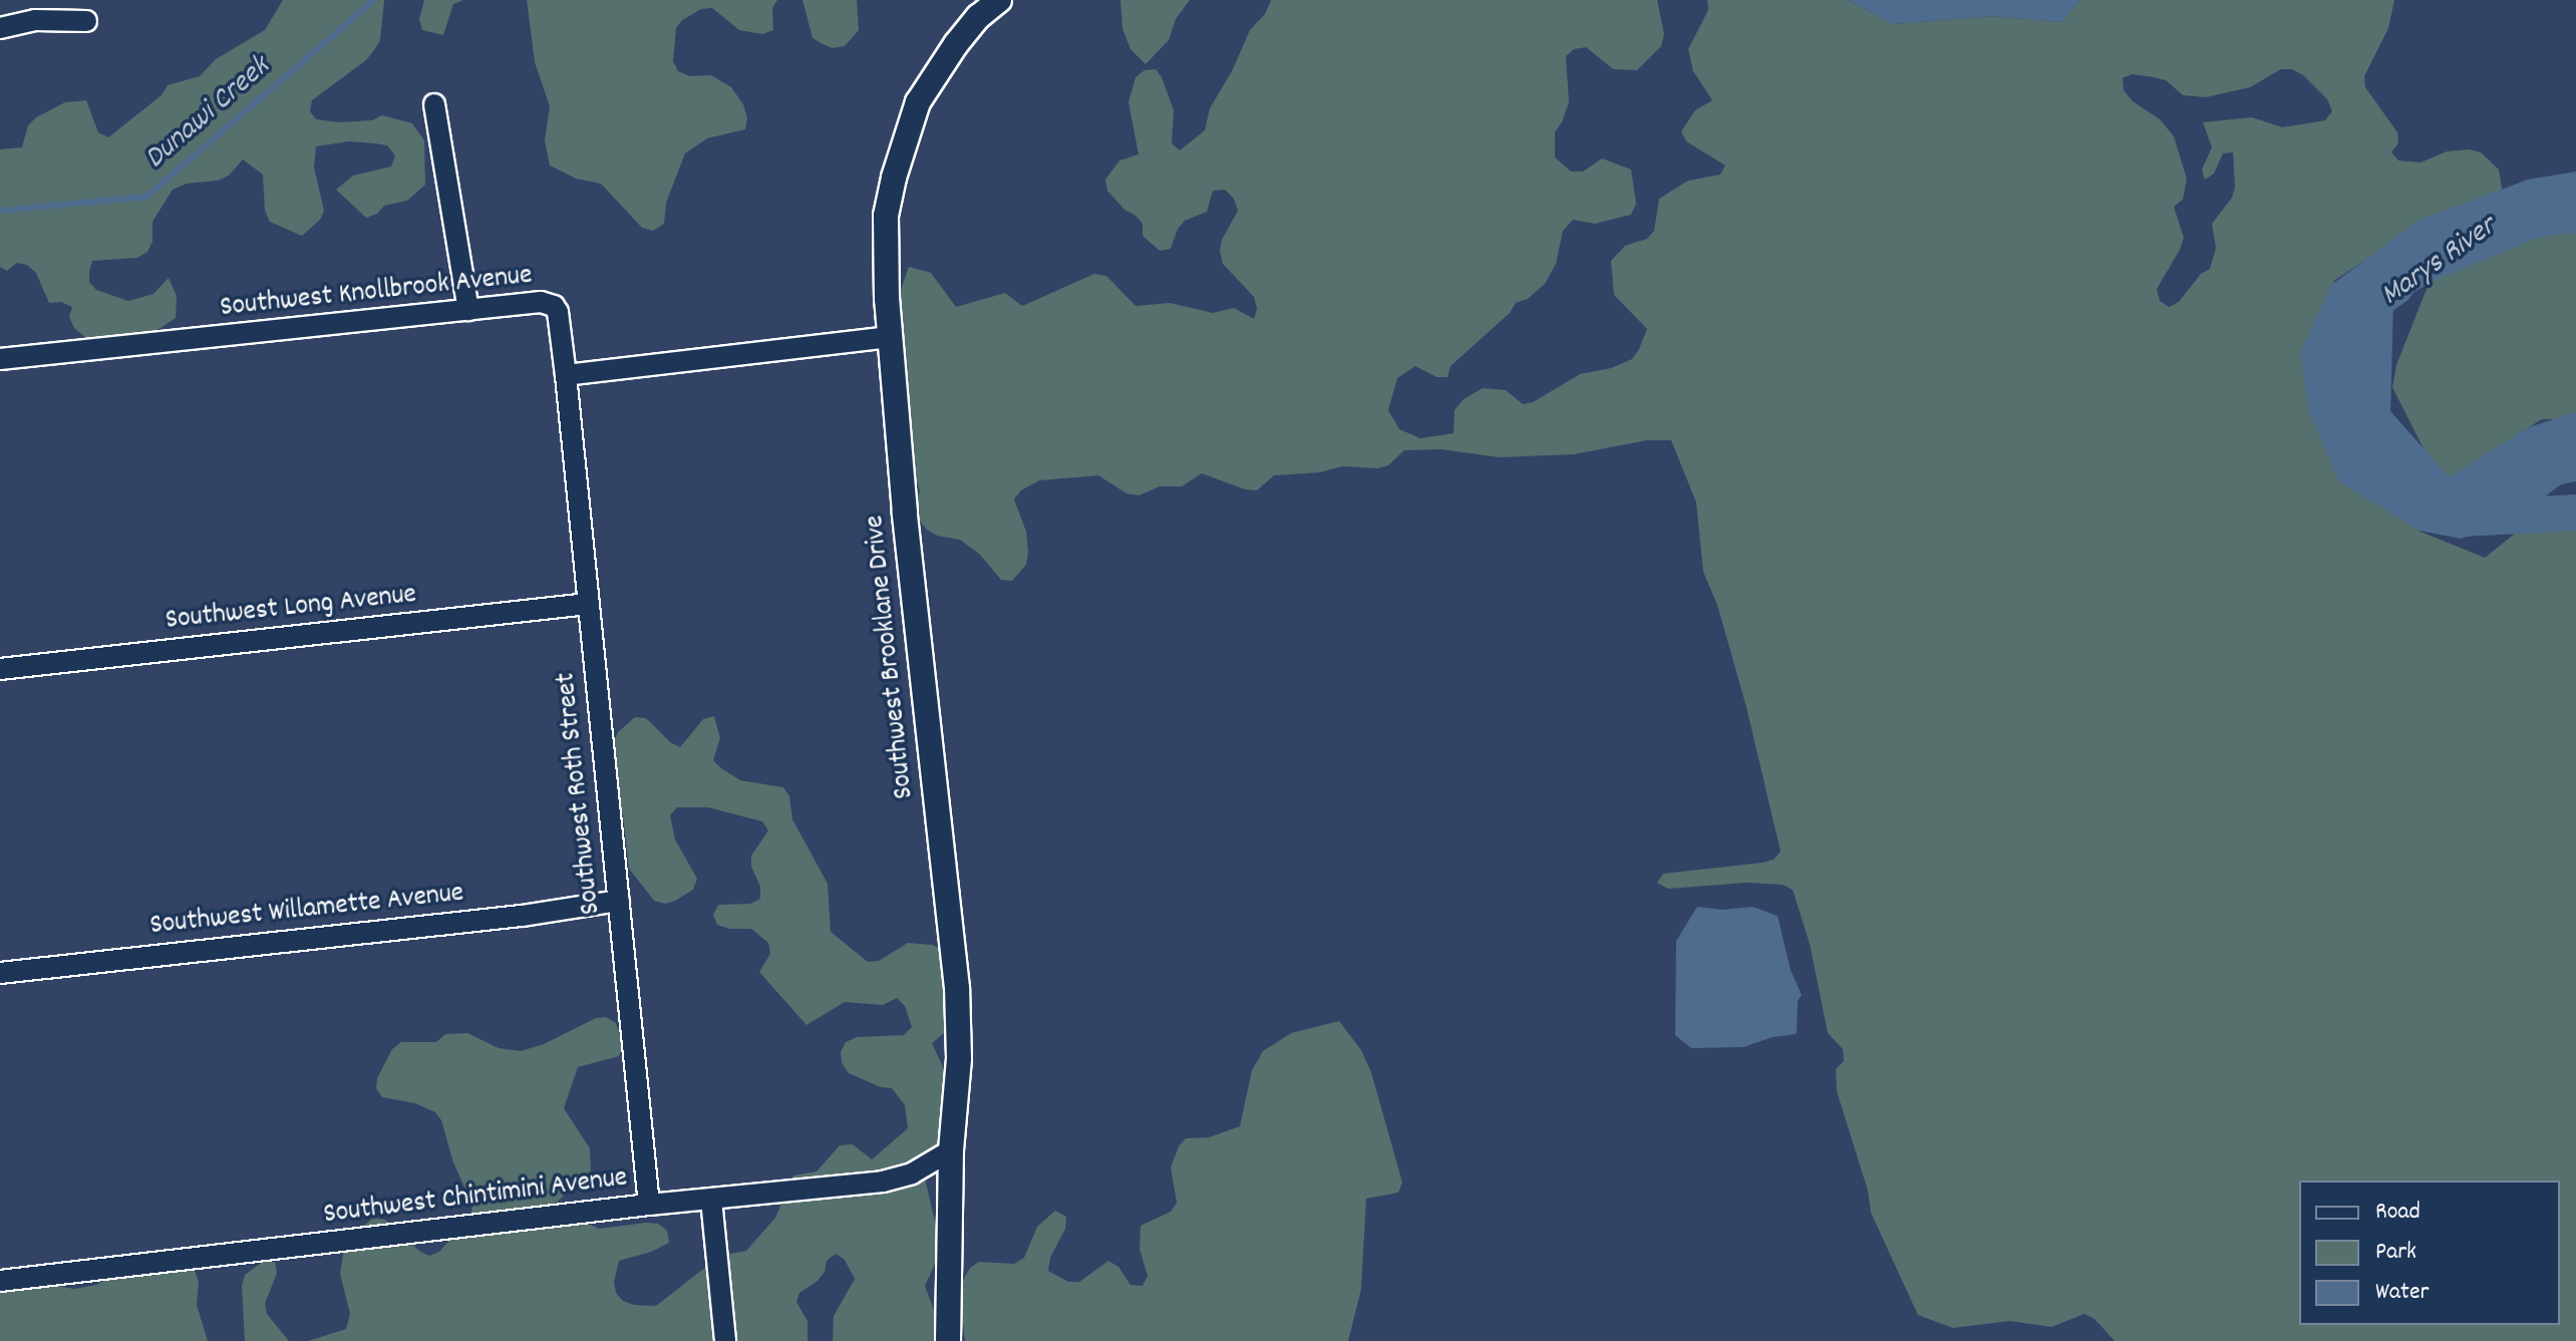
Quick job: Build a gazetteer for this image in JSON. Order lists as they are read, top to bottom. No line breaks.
{"streets":{"street":["Southwest Knollbrook Avenue","Southwest Long Avenue","Southwest Brooklane Drive","Southwest Roth Street","Southwest Willamette Avenue","Southwest Chintimini Avenue"]},"crossings":[["Southwest Knollbrook Avenue","Southwest Roth Street"],["Southwest Long Avenue","Southwest Roth Street"],["Southwest Brooklane Drive","Southwest Chintimini Avenue"],["Southwest Roth Street","Southwest Willamette Avenue"],["Southwest Roth Street","Southwest Chintimini Avenue"]],"water":["Dunawi Creek","Marys River"],"legend":["Road","Park","Water"]}
